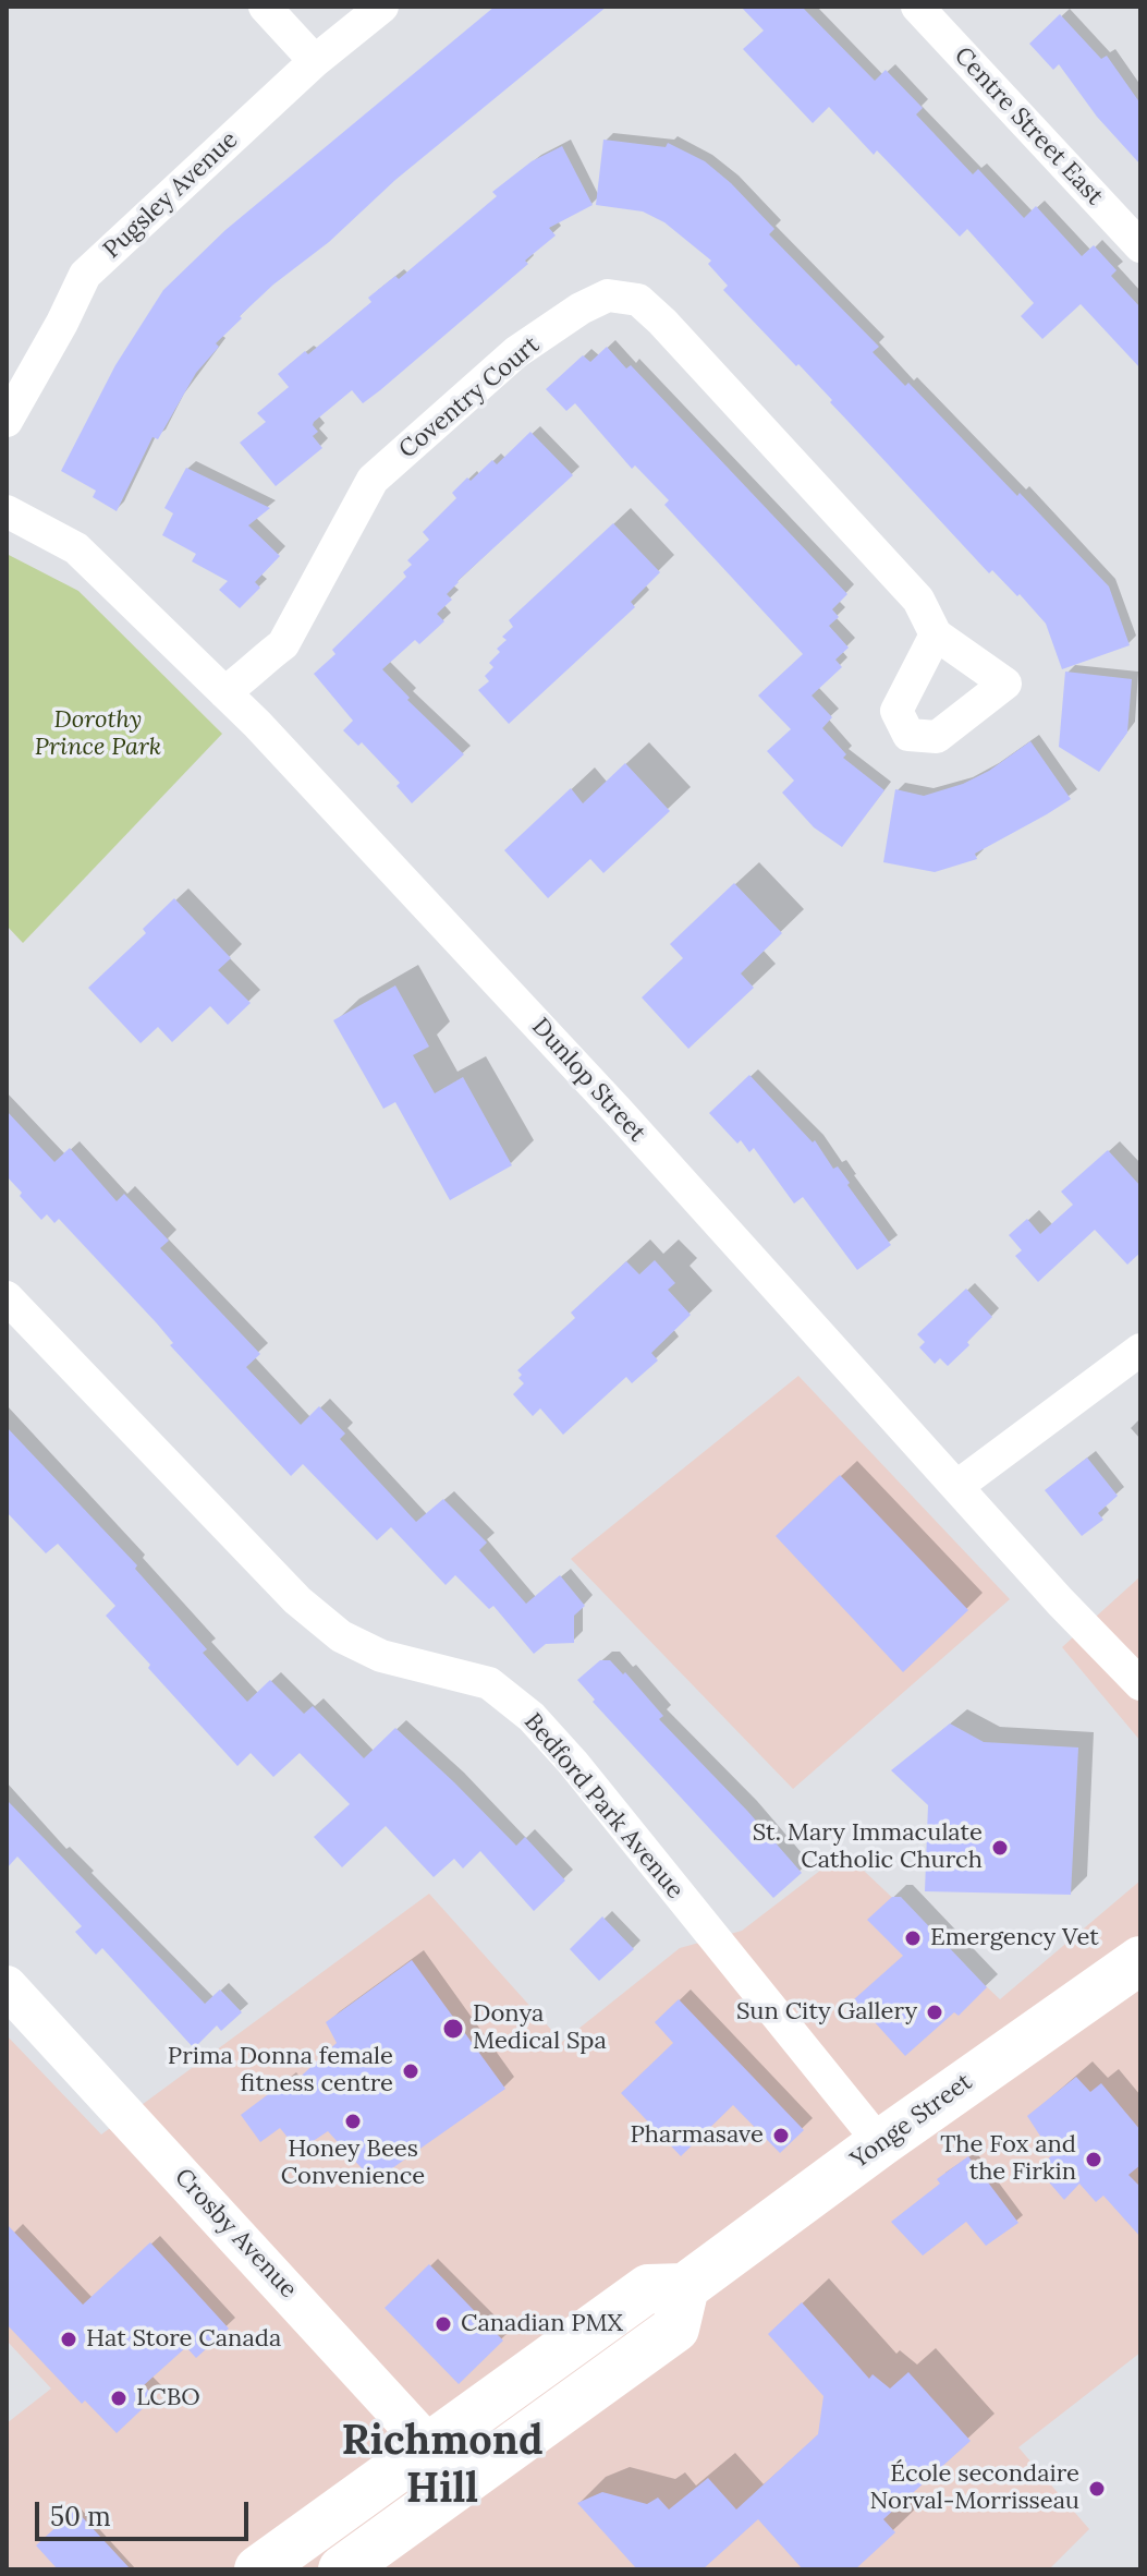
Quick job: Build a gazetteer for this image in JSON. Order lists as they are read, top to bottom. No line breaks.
{"streets":{"main road":["Yonge Street"],"street":["Centre Street East","Pugsley Avenue","Coventry Court","Dunlop Street","Bedford Park Avenue","Crosby Avenue"]},"crossings":[["Coventry Court","Dunlop Street"],["Bedford Park Avenue","Yonge Street"],["Yonge Street","Crosby Avenue"]],"districts":["Richmond Hill"],"parks":["Dorothy Prince Park"],"places":["St. Mary Immaculate Catholic Church","Emergency Vet","Sun City Gallery","Donya Medical Spa","Prima Donna female fitness centre","Honey Bees Convenience","Pharmasave","The Fox and the Firkin","Canadian PMX","Hat Store Canada","LCBO","École secondaire Norval-Morrisseau"],"scale_bar":"50 m"}
